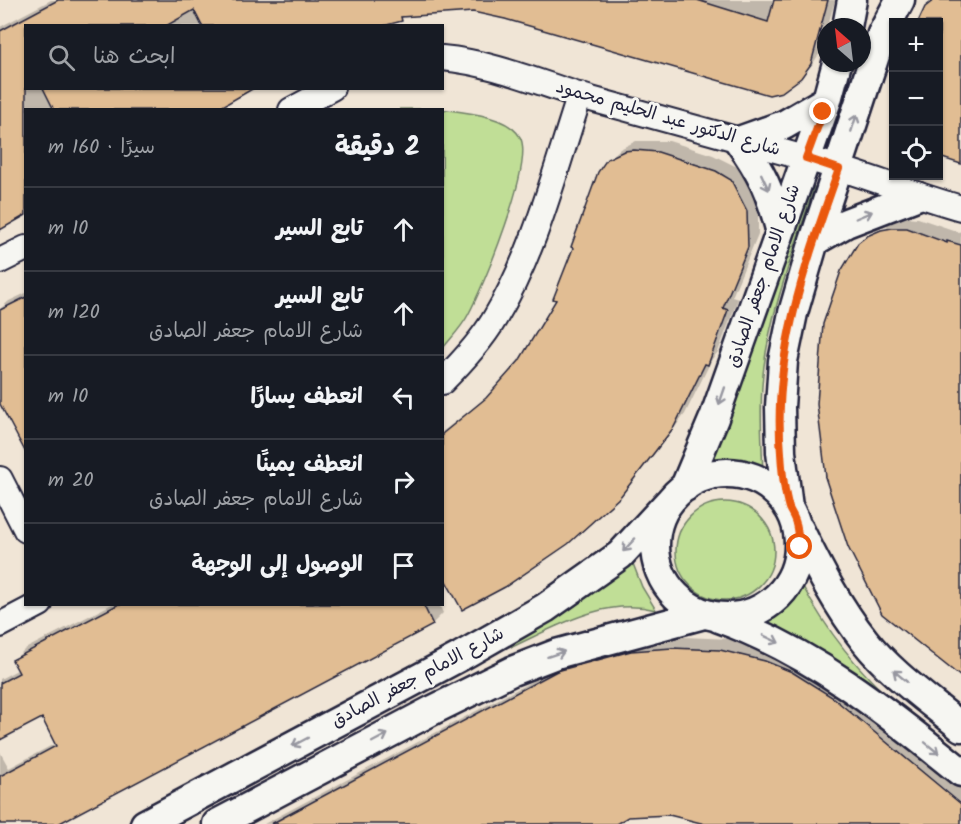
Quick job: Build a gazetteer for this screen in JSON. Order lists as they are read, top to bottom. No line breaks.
{"streets":{"street":["شارع الدكتور عبد الحليم محمود","شارع الامام جعفر الصادق"]},"crossings":[["شارع الدكتور عبد الحليم محمود","شارع الامام جعفر الصادق"]],"north":"top left","page":{"map_buttons":["+","−"],"search":"ابحث هنا","heading":["2 دقيقة","سيرًا · 160 m"],"list":[["تابع السير","10 m"],["تابع السير","شارع الامام جعفر الصادق","120 m"],["انعطف يسارًا","10 m"],["انعطف يمينًا","شارع الامام جعفر الصادق","20 m"],"الوصول إلى الوجهة"]}}
